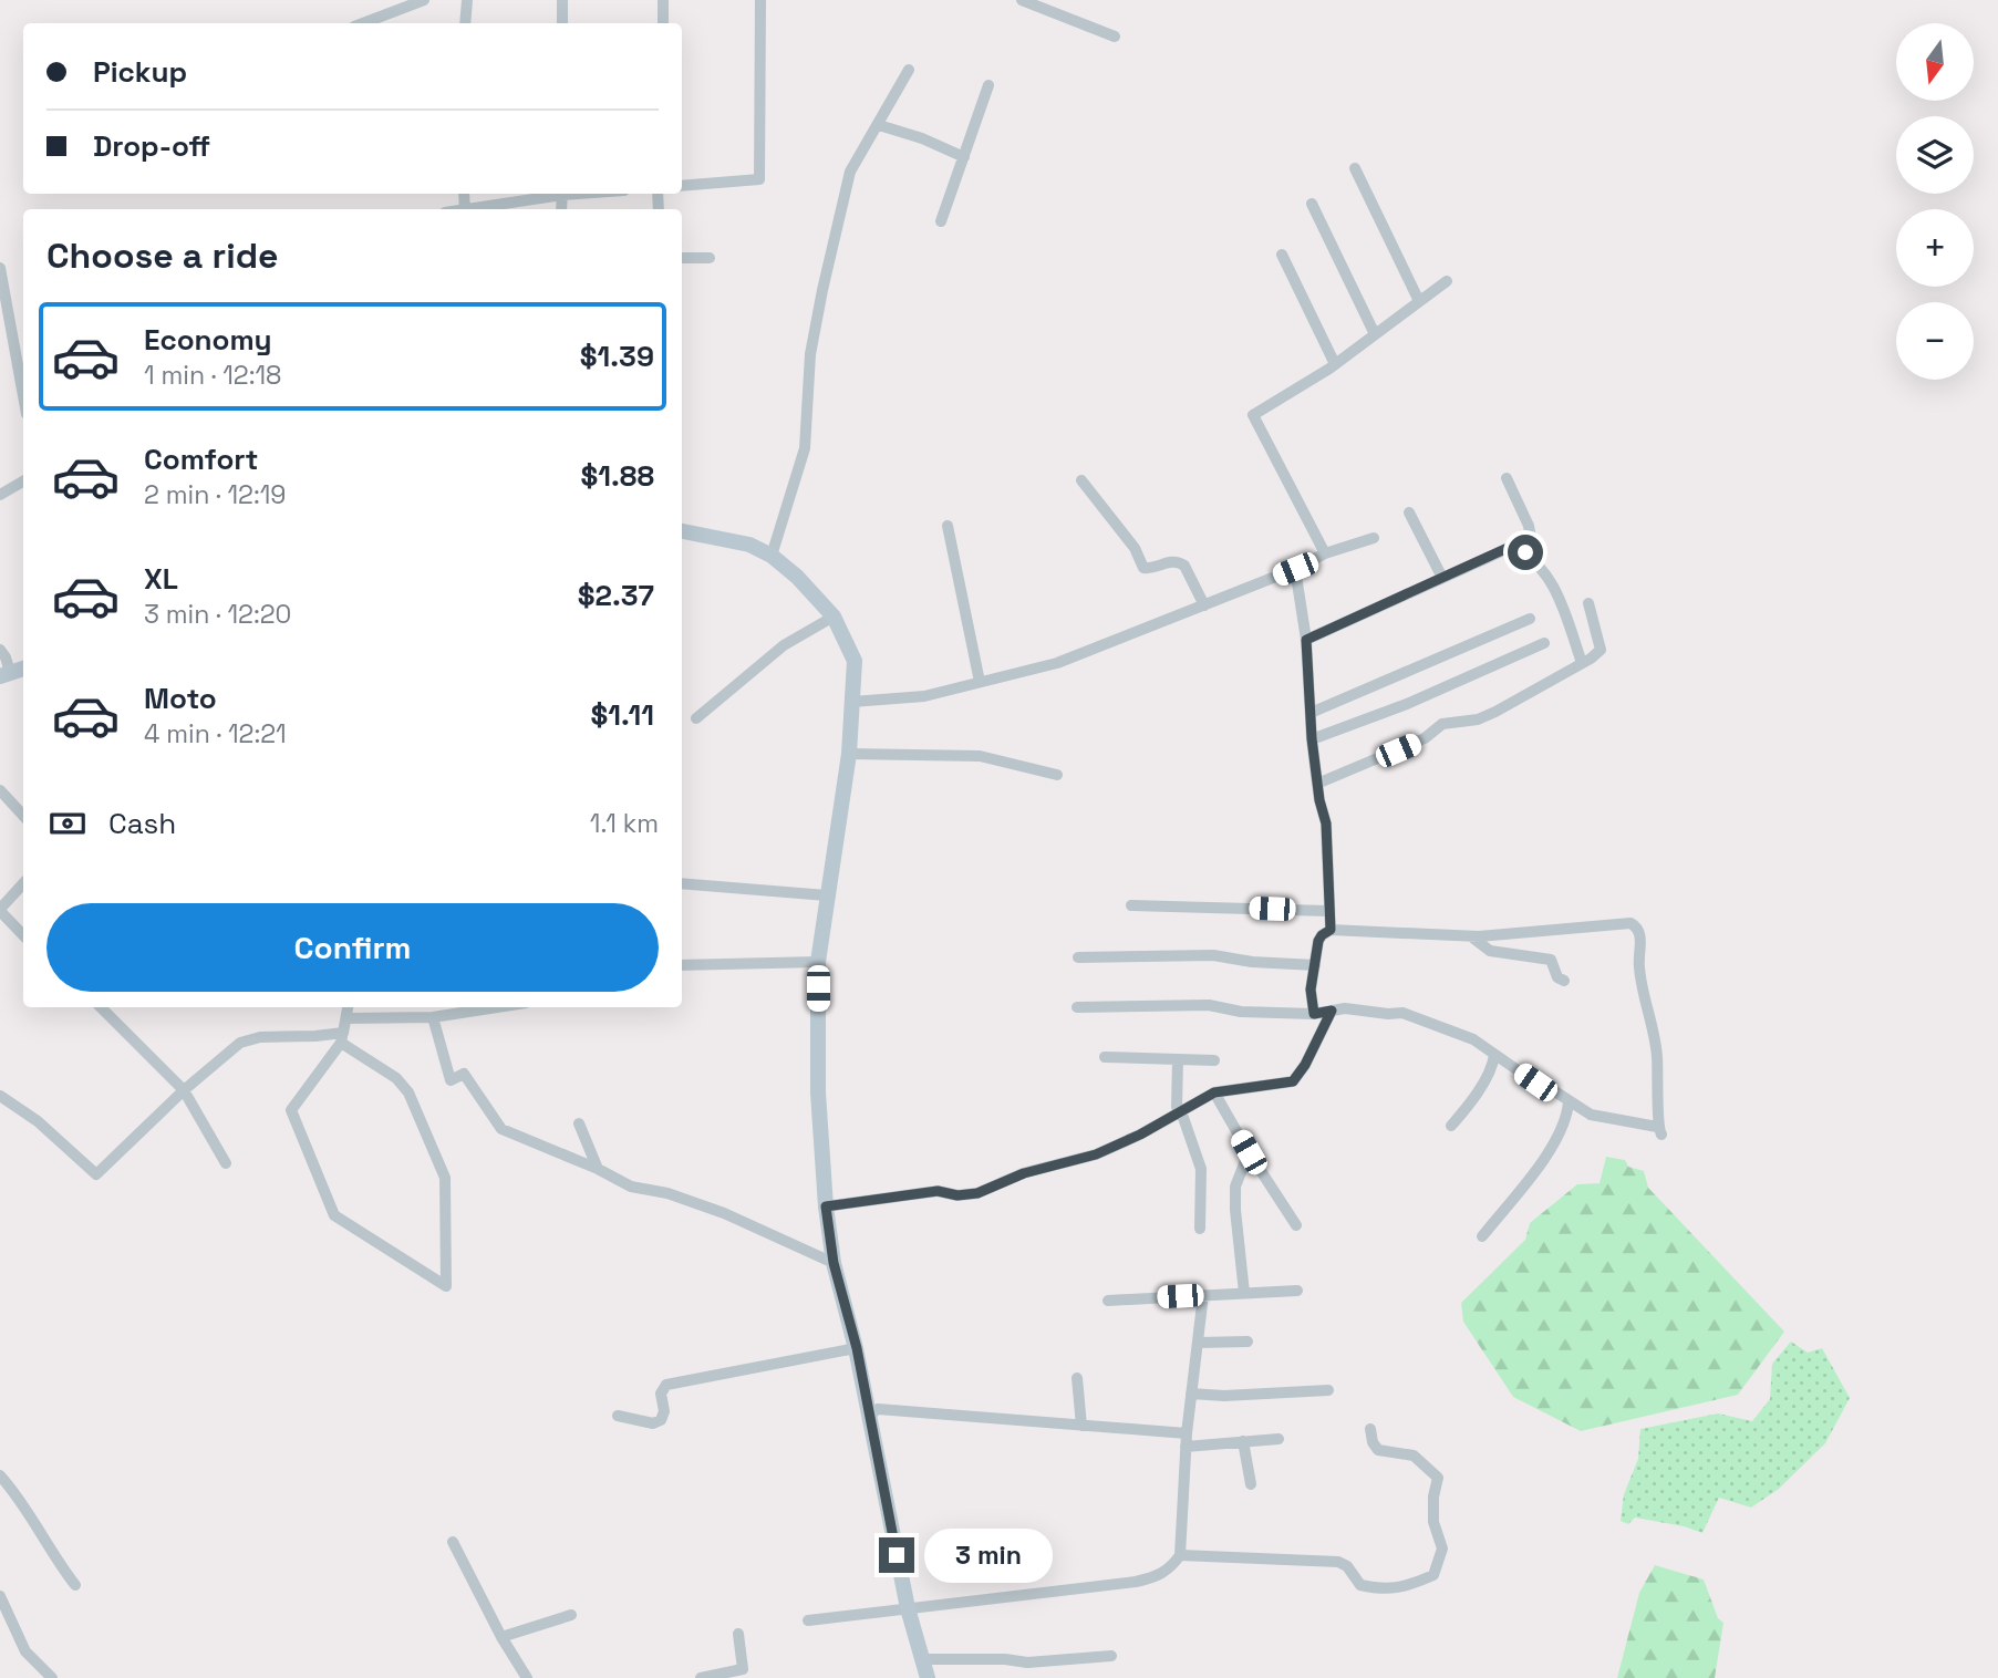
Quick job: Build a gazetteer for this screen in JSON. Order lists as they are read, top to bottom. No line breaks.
{"north":"bottom","page":{"map_buttons":["+","−"],"banner":["Pickup","Drop-off"],"heading":"Choose a ride","list":[{"name":"Economy","note":"1 min · 12:18","value":"$1.39"},{"name":"Comfort","note":"2 min · 12:19","value":"$1.88"},{"name":"XL","note":"3 min · 12:20","value":"$2.37"},{"name":"Moto","note":"4 min · 12:21","value":"$1.11"}],"pay":["Cash","1.1 km"],"buttons":"Confirm","bubble":"3 min"}}
